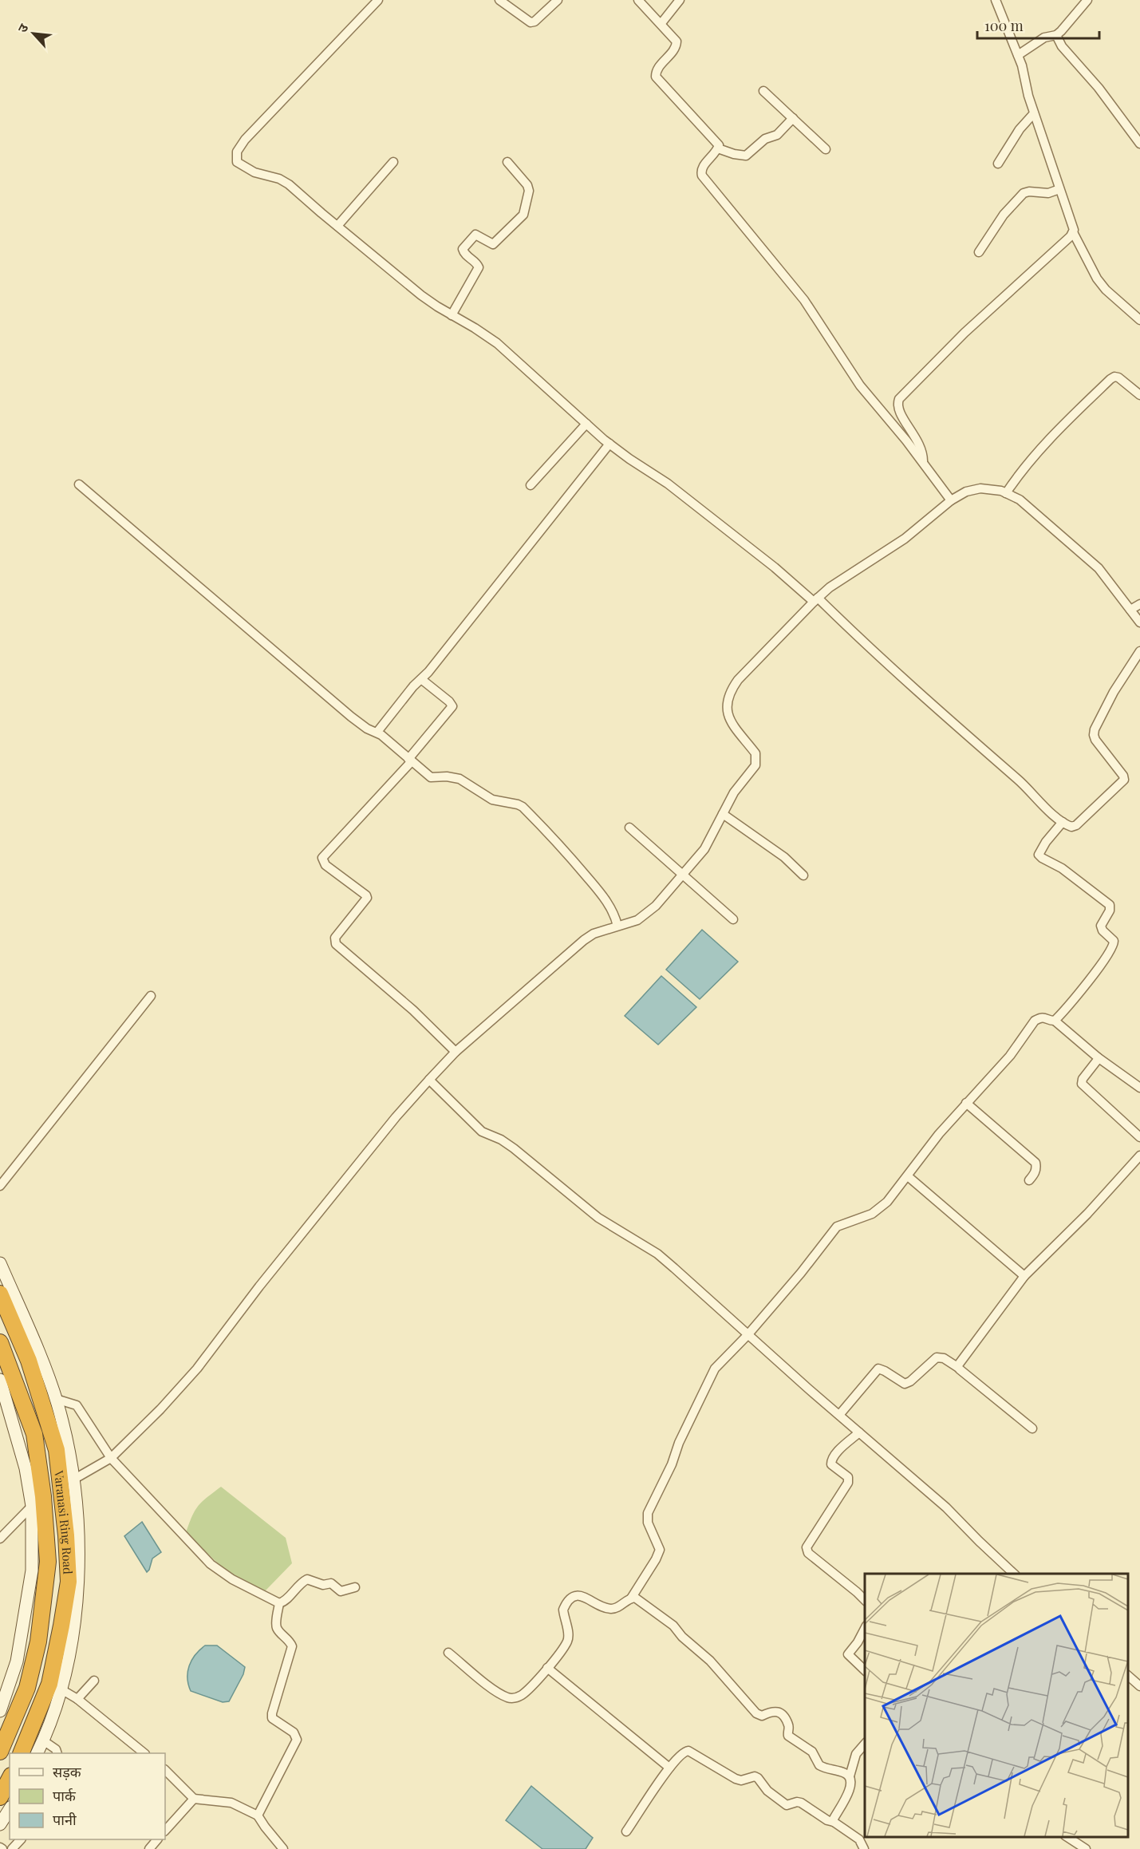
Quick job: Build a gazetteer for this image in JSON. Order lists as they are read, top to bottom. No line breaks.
{"streets":{"highway":["Varanasi Ring Road"]},"legend":["सड़क","पार्क","पानी"],"scale_bar":"100 m","north":"top left"}
